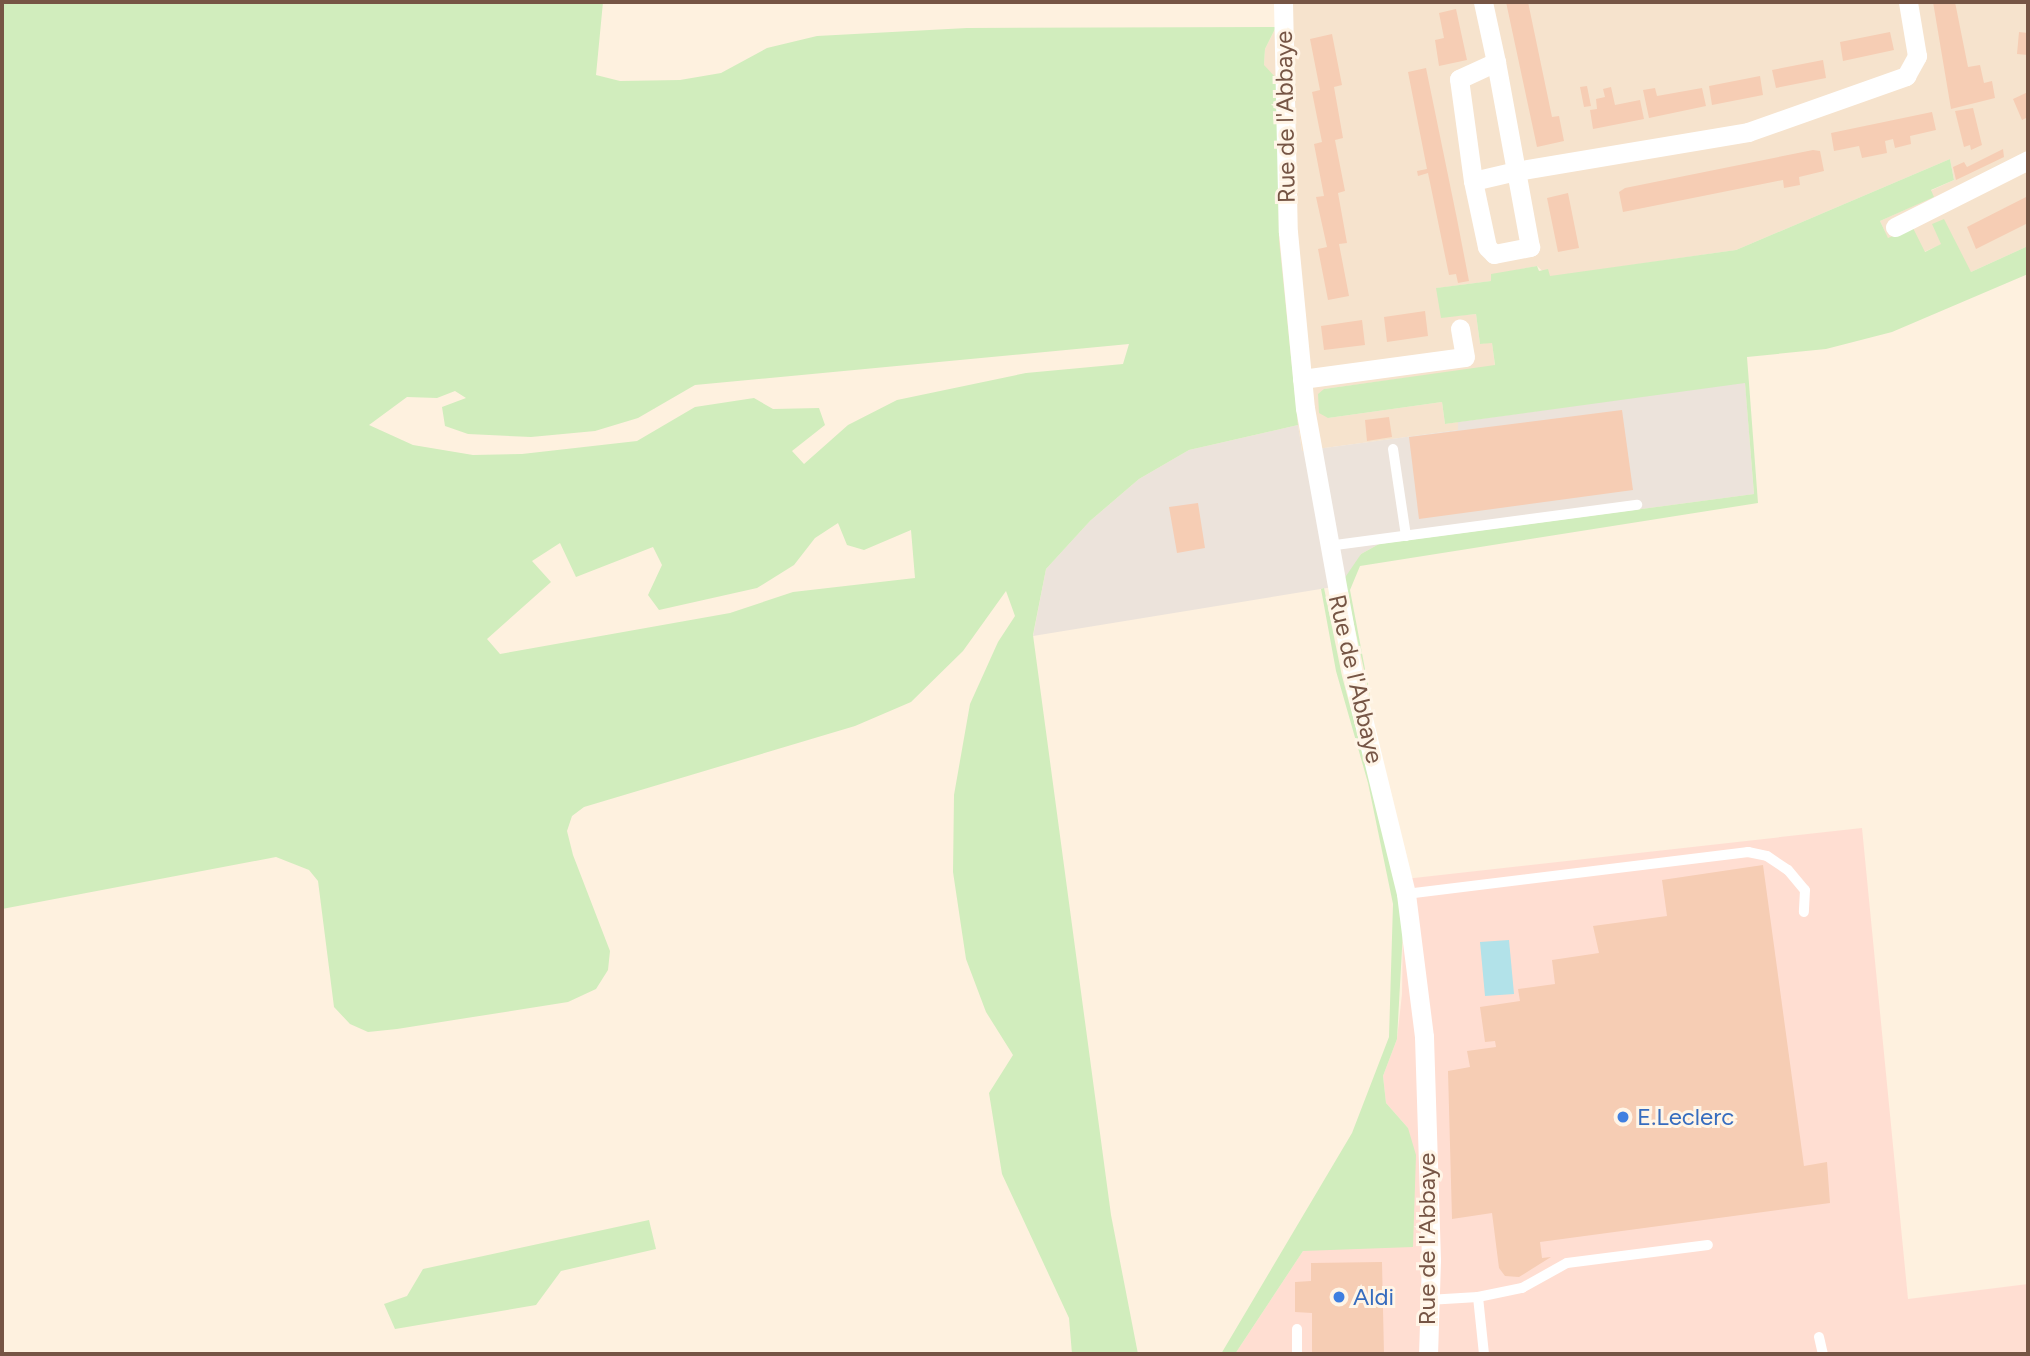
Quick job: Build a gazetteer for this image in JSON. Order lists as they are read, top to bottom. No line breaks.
{"streets":{"street":["Rue de l'Abbaye"]},"places":["E.Leclerc","Aldi"]}
